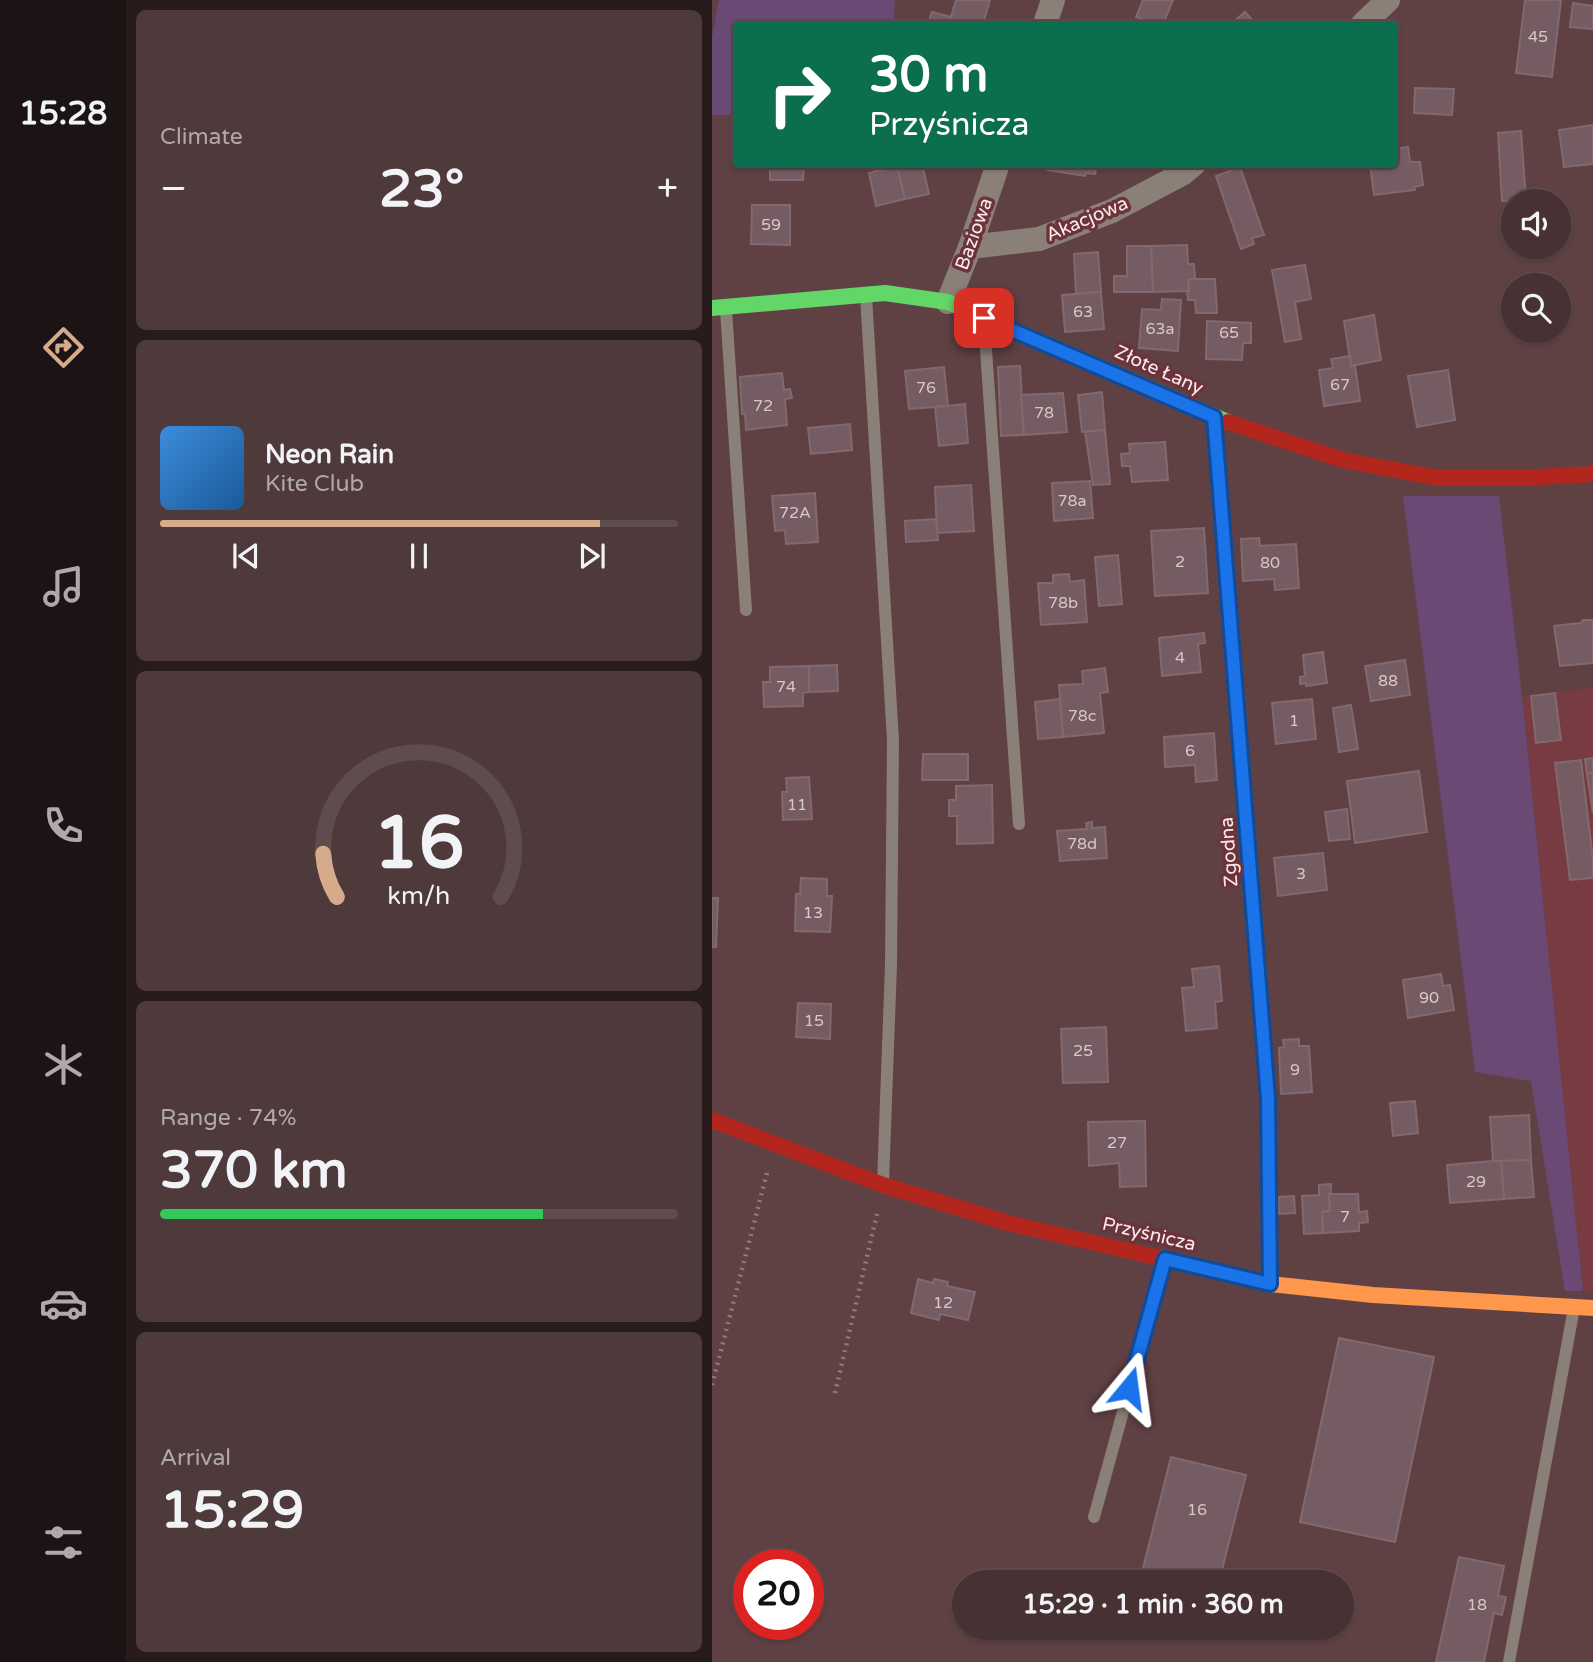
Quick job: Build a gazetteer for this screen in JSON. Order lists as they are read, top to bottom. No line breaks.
{"streets":{"street":["Akacjowa","Baziowa","Złote Łany","Zgodna","Przyśnicza"]},"crossings":[["Akacjowa","Baziowa"],["Baziowa","Złote Łany"],["Złote Łany","Zgodna"],["Zgodna","Przyśnicza"]],"house_numbers":["45","59","63","63a","65","67","76","72","78","78a","72A","2","80","78b","4","88","74","78c","1","6","11","78d","3","13","90","15","25","9","27","29","7","12","16","18"],"page":{"tabs":"15:28","tile":["Climate",["Range · 74%","370 km"],["Arrival","15:29"]],"turn":["30 m","Przyśnicza"],"heat":["−","23°","+"],"song":["Neon Rain","Kite Club"],"limit":"20","trip":"15:29 · 1 min · 360 m","gauge":["16","km/h"]}}
